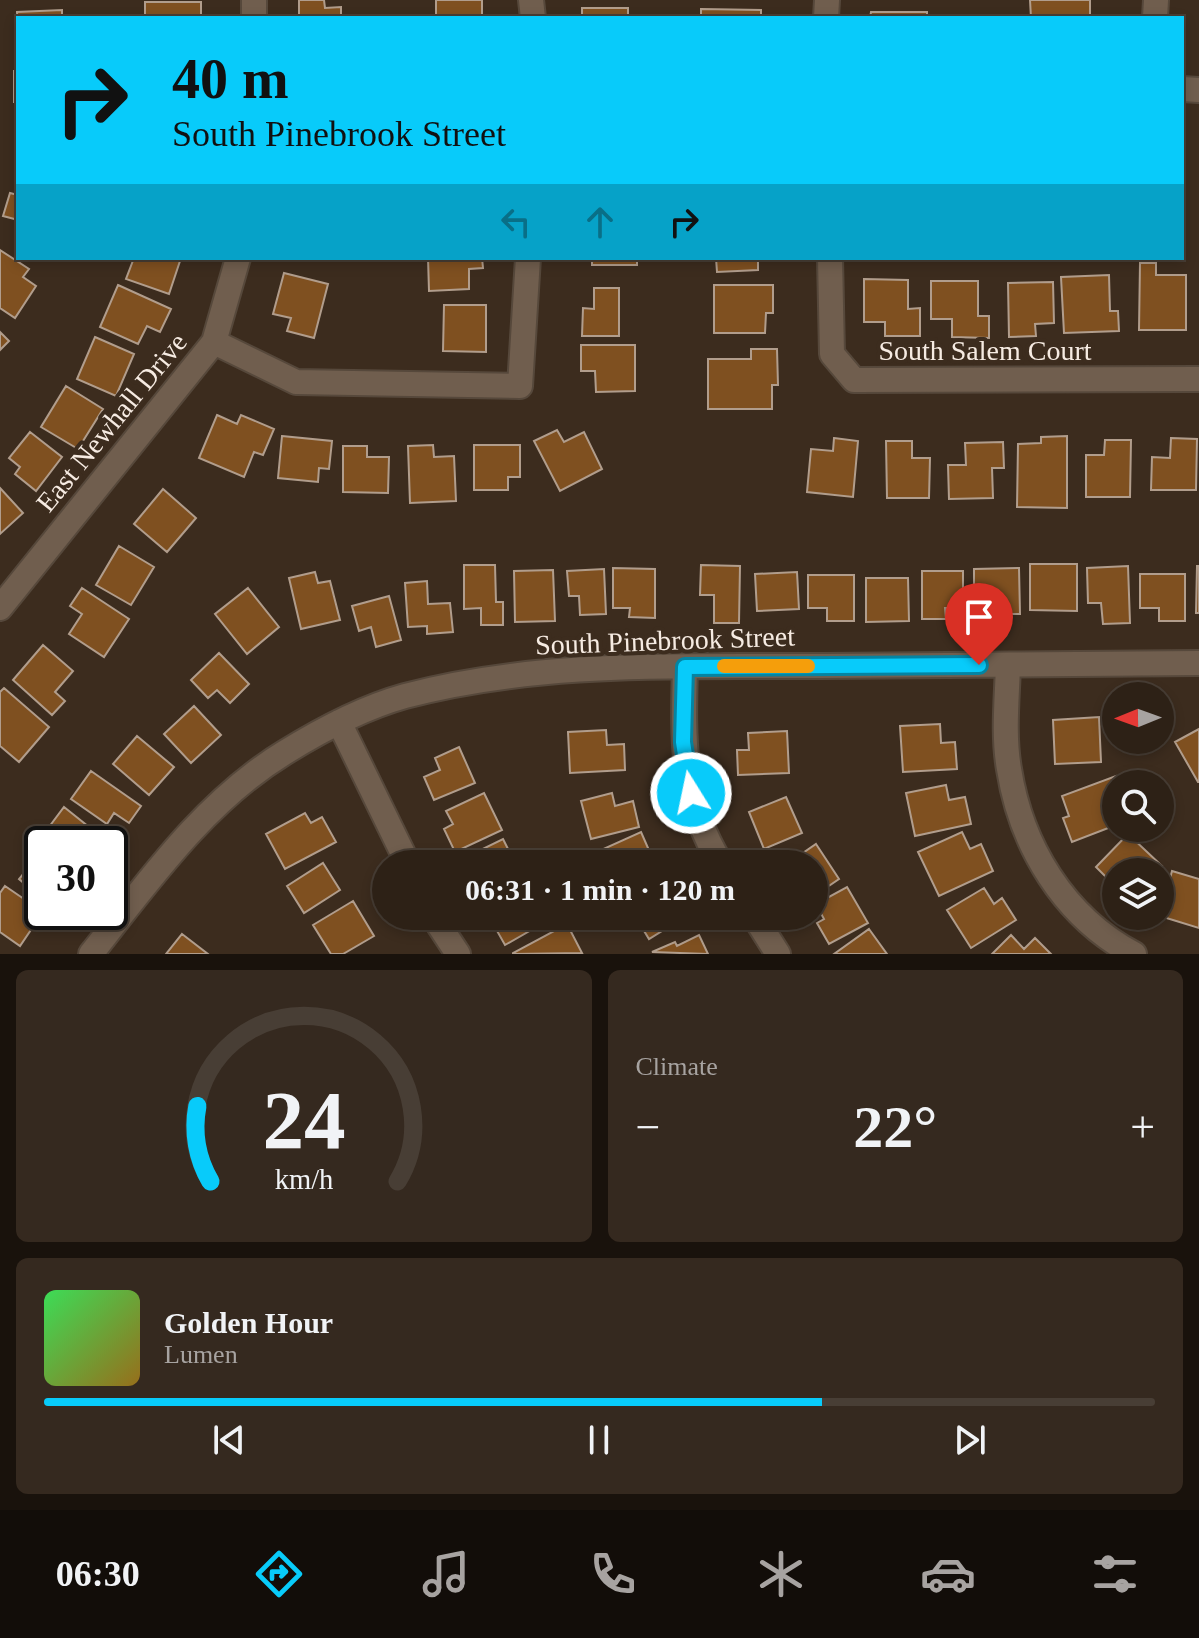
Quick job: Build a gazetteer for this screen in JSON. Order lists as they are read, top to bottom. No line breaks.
{"streets":{"street":["South Salem Court","East Newhall Drive","South Pinebrook Street"]},"north":"left","page":{"turn":["40 m","South Pinebrook Street"],"limit":"30","trip":"06:31 · 1 min · 120 m","tile":"Climate","heat":["−","22°","+"],"song":["Golden Hour","Lumen"],"tabs":"06:30","gauge":["24","km/h"]}}
